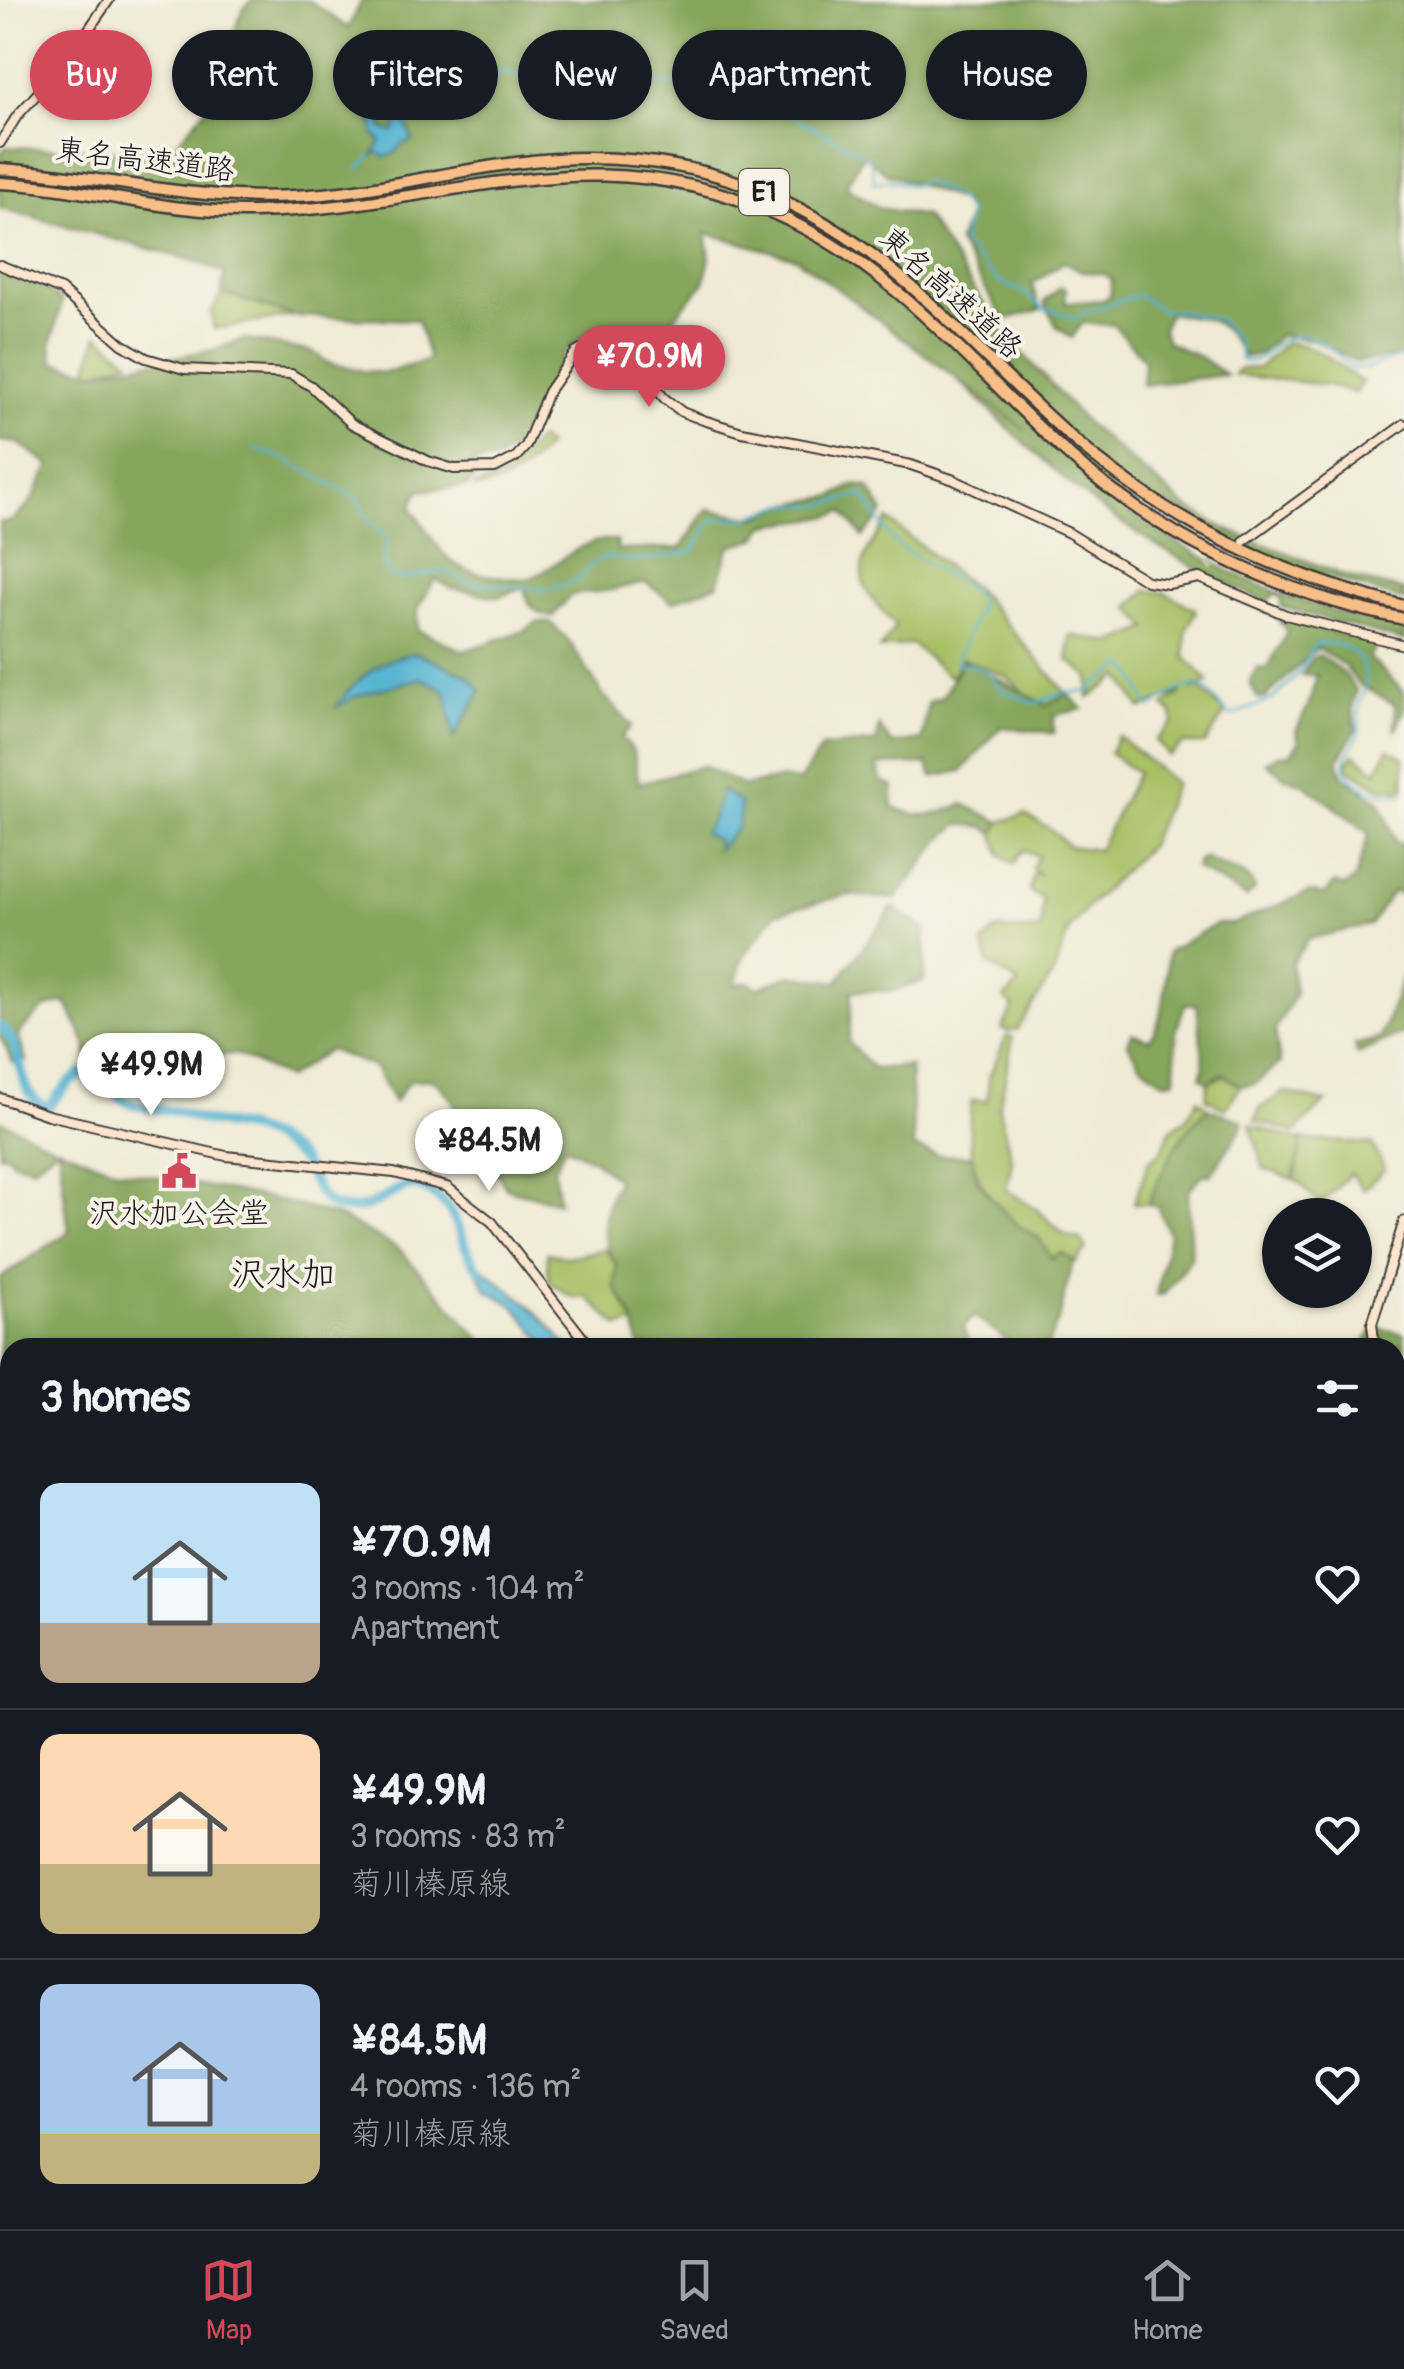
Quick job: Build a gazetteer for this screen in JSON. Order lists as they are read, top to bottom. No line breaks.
{"streets":{"highway":["東名高速道路","E1"]},"districts":["沢水加"],"places":{"public building":["沢水加公会堂"]},"page":{"chip":["Buy","Rent","Filters","New","Apartment","House"],"price":["¥70.9M","¥49.9M","¥84.5M"],"heading":"3 homes","list":[{"name":"¥70.9M","note":"3 rooms · 104 m² · Apartment"},{"name":"¥49.9M","note":"3 rooms · 83 m² · 菊川榛原線"},{"name":"¥84.5M","note":"4 rooms · 136 m² · 菊川榛原線"}],"tabs":["Map","Saved","Home"]}}
